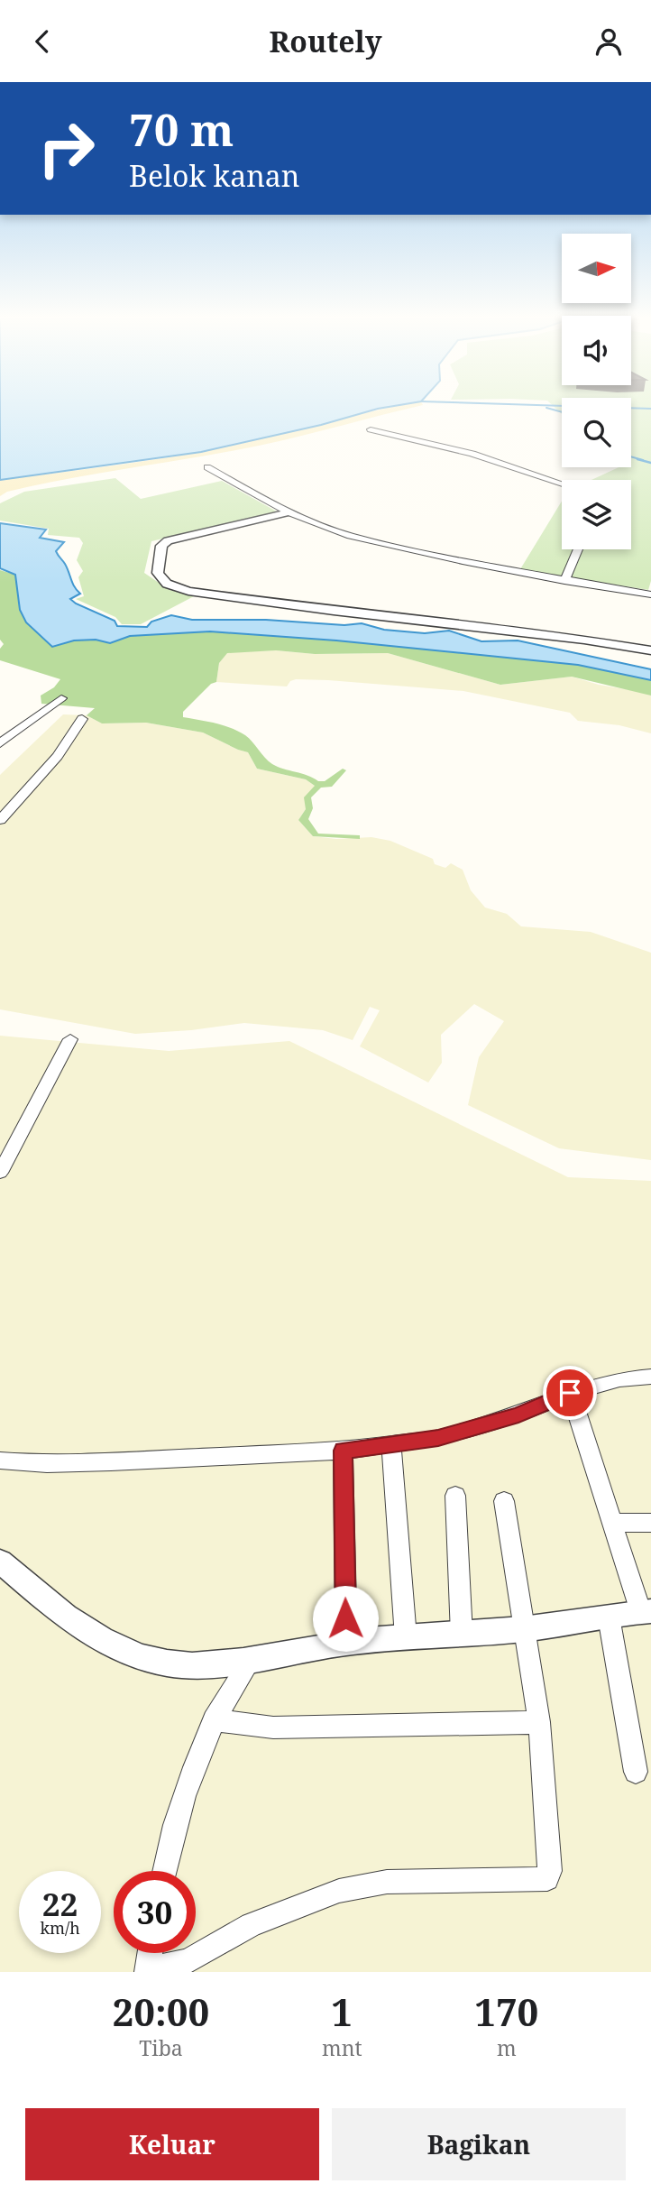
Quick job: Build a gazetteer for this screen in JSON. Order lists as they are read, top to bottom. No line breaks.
{"north":"right","page":{"header":"Routely","turn":["70 m","Belok kanan"],"speed":"22 km/h","limit":"30","eta":["20:00","Tiba","1","mnt","170","m"],"buttons":["Keluar","Bagikan"]}}
